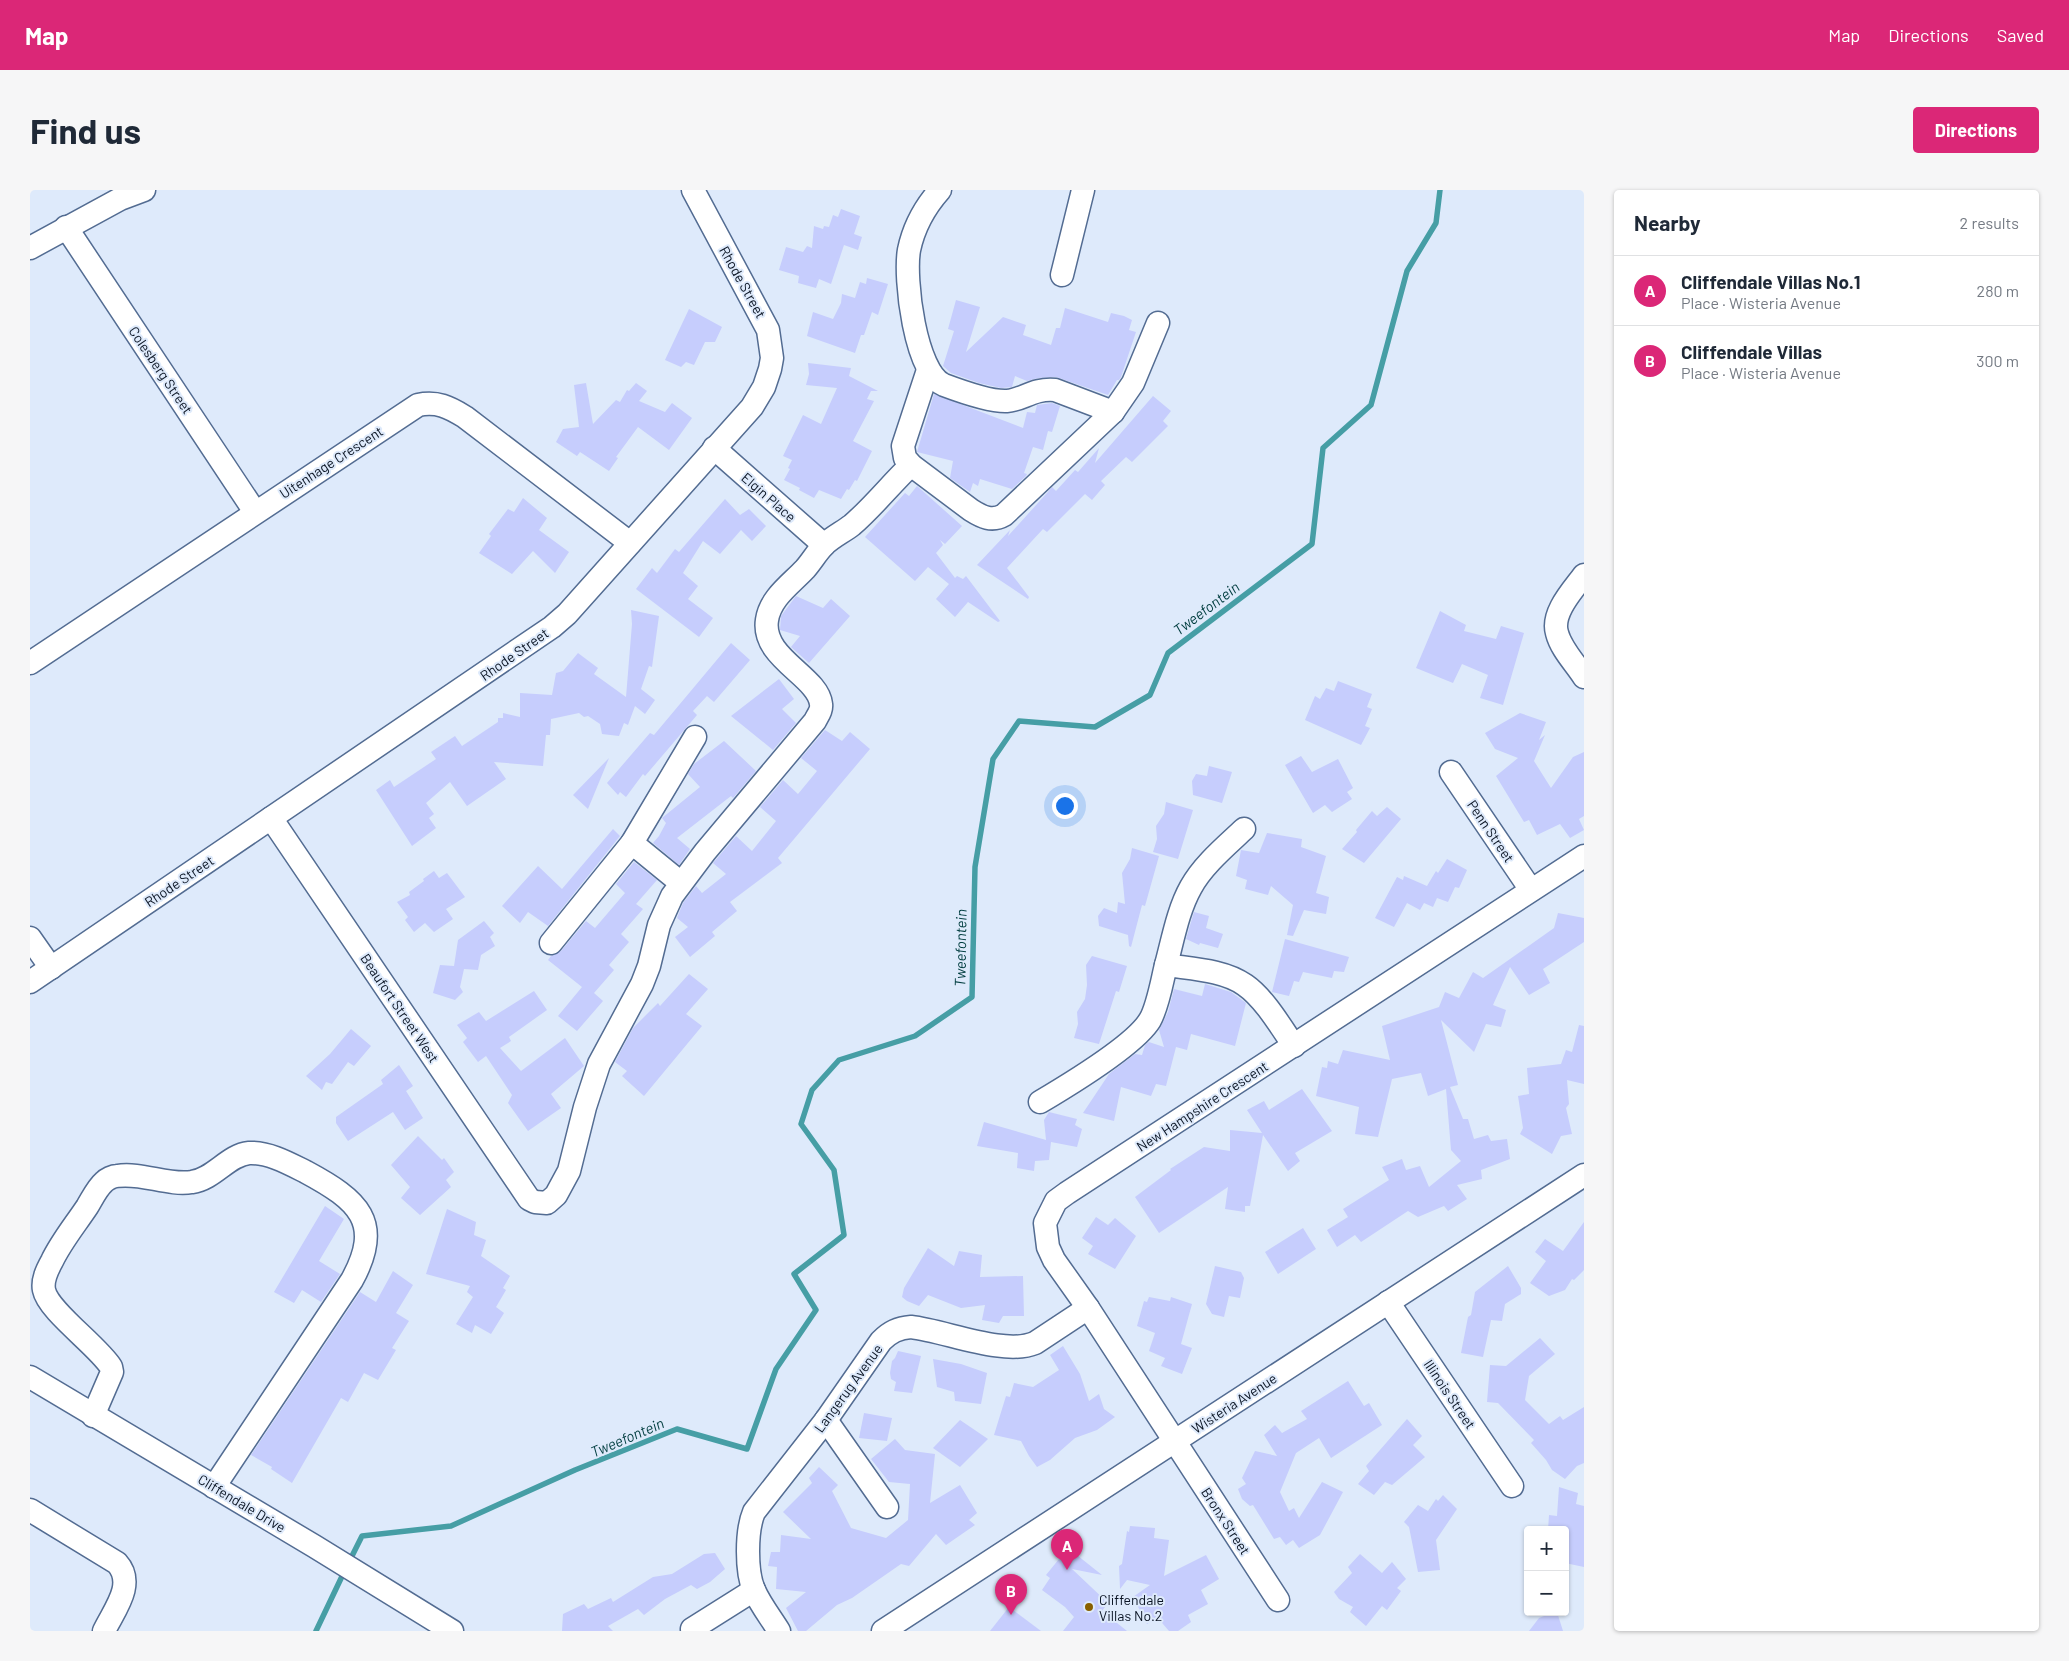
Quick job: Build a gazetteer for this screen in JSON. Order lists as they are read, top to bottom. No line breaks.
{"streets":{"street":["Rhode Street","Colesberg Street","Uitenhage Crescent","Elgin Place","Penn Street","Beaufort Street West","New Hampshire Crescent","Langerug Avenue","Illinois Street","Wisteria Avenue","Cliffendale Drive","Bronx Street"]},"crossings":[["Rhode Street","Uitenhage Crescent"],["Rhode Street","Elgin Place"],["Rhode Street","Beaufort Street West"],["Colesberg Street","Uitenhage Crescent"],["Penn Street","New Hampshire Crescent"],["New Hampshire Crescent","Langerug Avenue"],["New Hampshire Crescent","Wisteria Avenue"],["New Hampshire Crescent","Bronx Street"],["Illinois Street","Wisteria Avenue"],["Wisteria Avenue","Bronx Street"]],"water":["Tweefontein"],"places":["Cliffendale Villas No.2"],"page":{"header":"Map","nav":["Map","Directions","Saved"],"buttons":"Directions","title":"Find us","heading":["Nearby","2 results"],"list":[{"mark":"A","name":"Cliffendale Villas No.1","note":"Place · Wisteria Avenue","value":"280 m"},{"mark":"B","name":"Cliffendale Villas","note":"Place · Wisteria Avenue","value":"300 m"}],"map_buttons":["+","−"],"pins":["A","B"]}}
